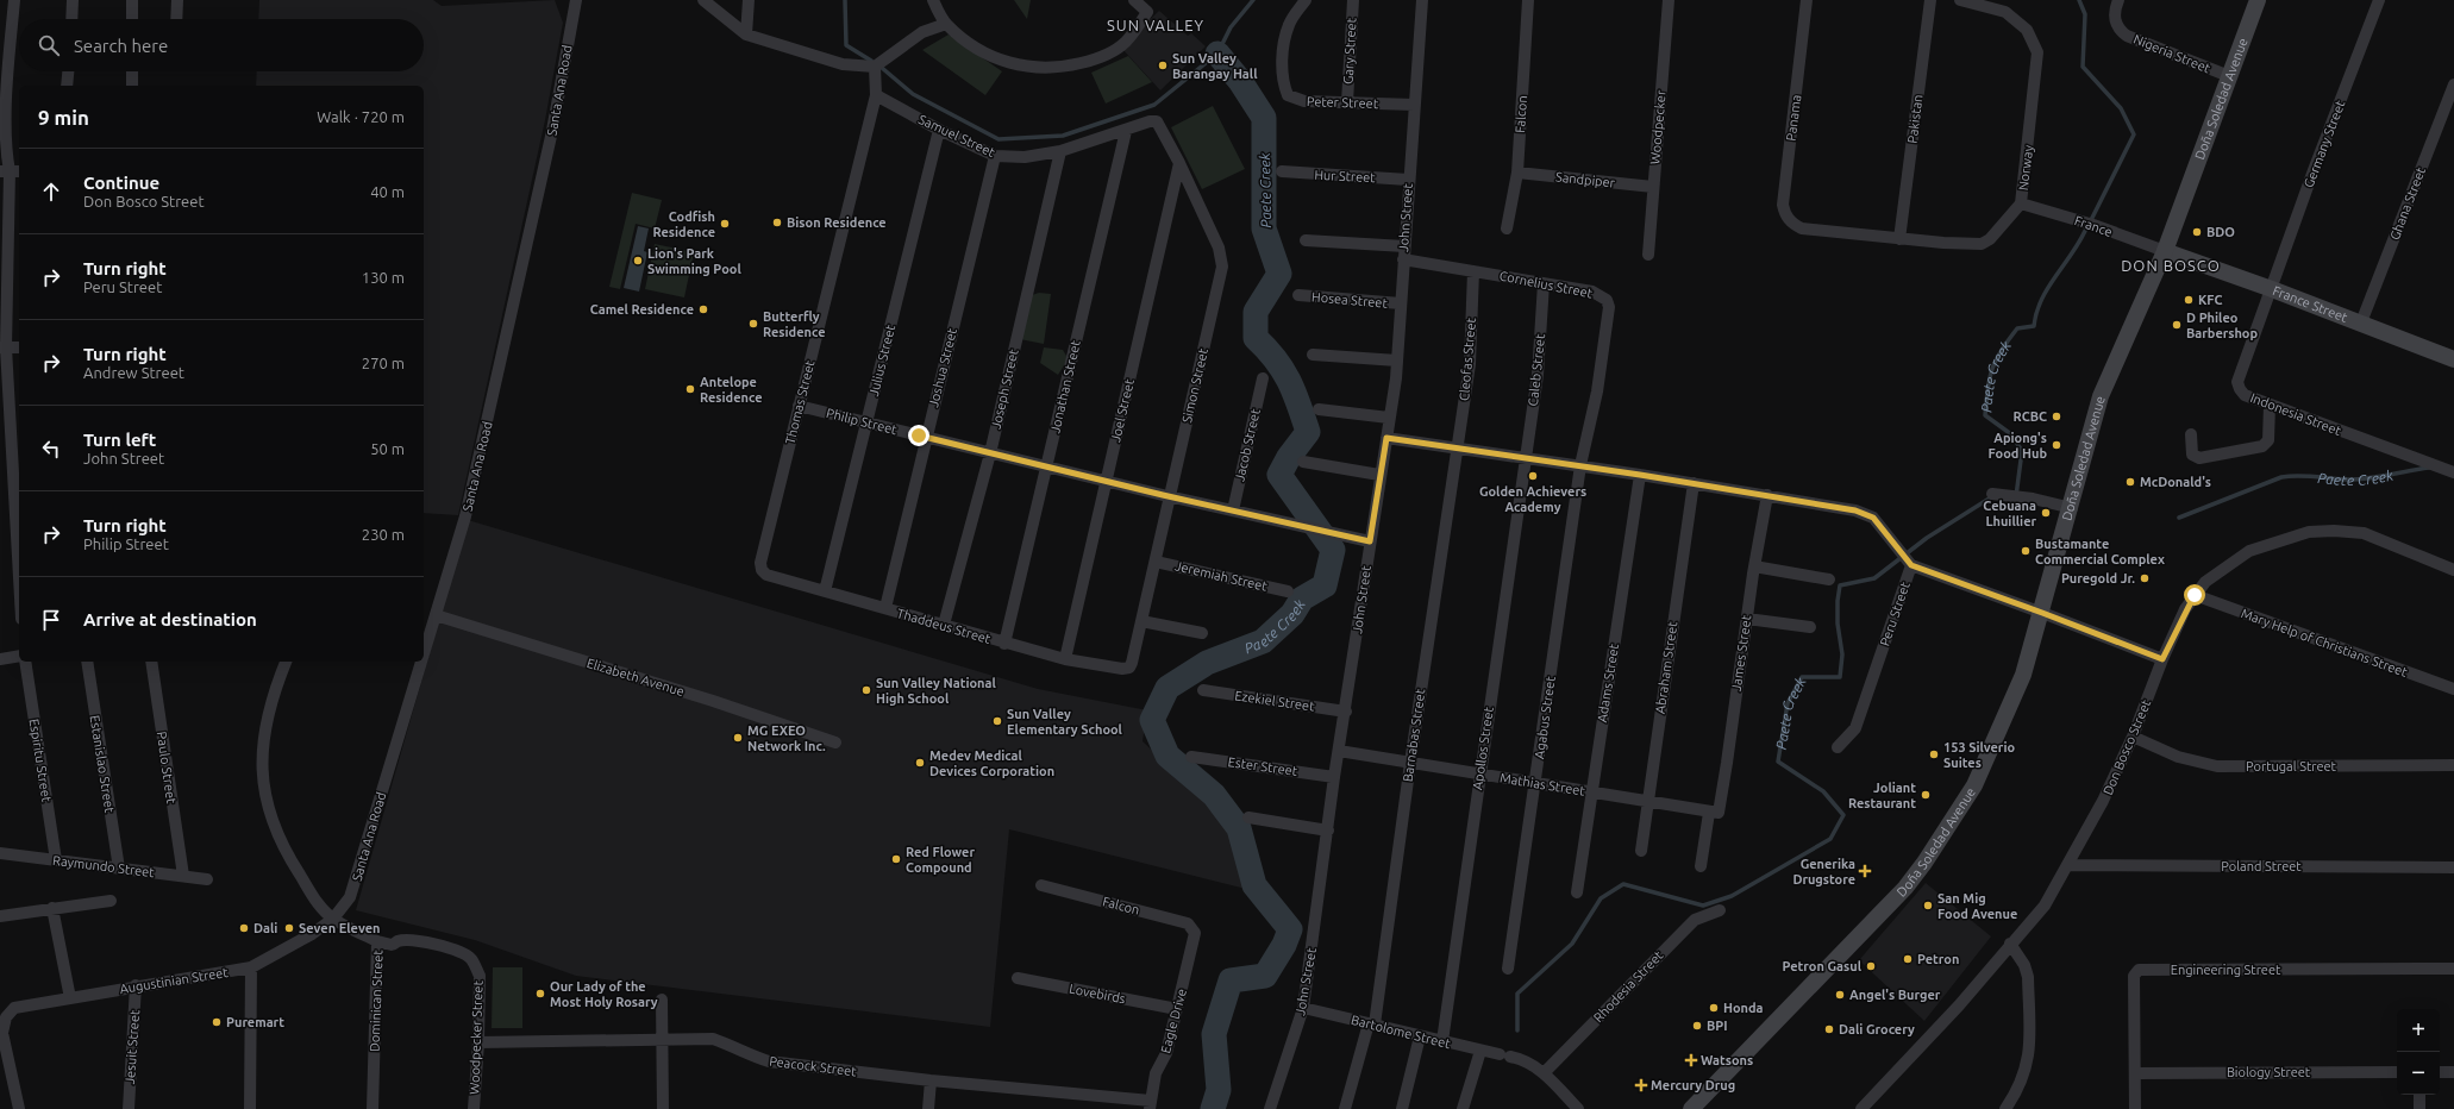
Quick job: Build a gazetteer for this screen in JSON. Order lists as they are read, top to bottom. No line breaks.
{"streets":{"main road":["Doña Soledad Avenue","France Street"],"street":["Gary Street","Nigeria Street","Santa Ana Road","Peter Street","Falcon","Panama","Pakistan","Woodpecker","Samuel Street","Germany Street","Norway","Hur Street","Sandpiper","Ghana Street","John Street","France","Cornelius Street","Hosea Street","Cleofas Street","Julius Street","Joshua Street","Caleb Street","Simon Street","Jonathan Street","Joseph Street","Thomas Street","Joel Street","Indonesia Street","Philip Street","Jacob Street","Jeremiah Street","Peru Street","Thaddeus Street","Mary Help of Christians Street","James Street","Abraham Street","Elizabeth Avenue","Adams Street","Ezekiel Street","Agabus Street","Barnabas Street","Don Bosco Street","Apollos Street","Espiritu Street","Estanislao Street","Ester Street","Portugal Street","Paulo Street","Mathias Street","Raymundo Street","Poland Street","Engineering Street","Augustinian Street","Rhodesia Street","Lovebirds","Dominican Street","Eagle Drive","Bartolome Street","Woodpecker Street","Jesuit Street","Peacock Street","Biology Street"]},"crossings":[["Gary Street","Peter Street"],["Nigeria Street","Doña Soledad Avenue"],["Santa Ana Road","Elizabeth Avenue"],["Santa Ana Road","Augustinian Street"],["Santa Ana Road","Dominican Street"],["Doña Soledad Avenue","France"],["Doña Soledad Avenue","France Street"],["Doña Soledad Avenue","Peru Street"],["Peter Street","John Street"],["Falcon","Sandpiper"],["Falcon","Eagle Drive"],["Panama","Norway"],["Pakistan","Norway"],["Woodpecker","Sandpiper"],["Samuel Street","Julius Street"],["Samuel Street","Joshua Street"],["Samuel Street","Simon Street"],["Samuel Street","Jonathan Street"],["Samuel Street","Joseph Street"],["Samuel Street","Thomas Street"],["Germany Street","France Street"],["Germany Street","Indonesia Street"],["Norway","France"],["Hur Street","John Street"],["Ghana Street","France Street"],["John Street","Cornelius Street"],["John Street","Hosea Street"],["John Street","Philip Street"],["John Street","Ezekiel Street"],["John Street","Ester Street"],["John Street","Mathias Street"],["John Street","Bartolome Street"],["France","France Street"],["Cornelius Street","Cleofas Street"],["Cornelius Street","Caleb Street"],["Cornelius Street","Agabus Street"],["France Street","Indonesia Street"],["Cleofas Street","Barnabas Street"],["Julius Street","Philip Street"],["Julius Street","Thaddeus Street"],["Joshua Street","Philip Street"],["Joshua Street","Thaddeus Street"],["Caleb Street","Apollos Street"],["Simon Street","Joel Street"],["Simon Street","Philip Street"],["Simon Street","Jeremiah Street"],["Simon Street","Thaddeus Street"],["Jonathan Street","Philip Street"],["Jonathan Street","Thaddeus Street"],["Joseph Street","Philip Street"],["Joseph Street","Thaddeus Street"],["Thomas Street","Philip Street"],["Thomas Street","Thaddeus Street"],["Joel Street","Philip Street"],["Joel Street","Thaddeus Street"],["Philip Street","Jacob Street"],["Peru Street","Don Bosco Street"],["Mary Help of Christians Street","Don Bosco Street"],["James Street","Mathias Street"],["Abraham Street","Mathias Street"],["Adams Street","Mathias Street"],["Agabus Street","Mathias Street"],["Barnabas Street","Mathias Street"],["Barnabas Street","Bartolome Street"],["Don Bosco Street","Portugal Street"],["Don Bosco Street","Poland Street"],["Apollos Street","Mathias Street"],["Apollos Street","Bartolome Street"],["Espiritu Street","Raymundo Street"],["Estanislao Street","Raymundo Street"],["Paulo Street","Raymundo Street"],["Engineering Street","Biology Street"],["Augustinian Street","Dominican Street"],["Augustinian Street","Jesuit Street"],["Rhodesia Street","Bartolome Street"],["Lovebirds","Eagle Drive"],["Dominican Street","Woodpecker Street"],["Eagle Drive","Peacock Street"],["Woodpecker Street","Peacock Street"]],"districts":["SUN VALLEY","DON BOSCO"],"water":["Paete Creek"],"places":{"other":["Sun Valley Barangay Hall","Bison Residence","Codfish Residence","BDO","Lion's Park Swimming Pool","KFC","Camel Residence","Butterfly Residence","D Phileo Barbershop","Antelope Residence","RCBC","Apiong's Food Hub","Golden Achievers Academy","McDonald's","Cebuana Lhuillier","Bustamante Commercial Complex","Puregold Jr.","Sun Valley National High School","Sun Valley Elementary School","MG EXEO Network Inc.","153 Silverio Suites","Medev Medical Devices Corporation","Joliant Restaurant","Red Flower Compound","San Mig Food Avenue","Dali","Seven Eleven","Petron","Petron Gasul","Our Lady of the Most Holy Rosary","Angel's Burger","Honda","Puremart","BPI","Dali Grocery"],"health":["Generika Drugstore","Watsons","Mercury Drug"]},"page":{"search":"Search here","heading":["9 min","Walk · 720 m"],"list":[["Continue","Don Bosco Street","40 m"],["Turn right","Peru Street","130 m"],["Turn right","Andrew Street","270 m"],["Turn left","John Street","50 m"],["Turn right","Philip Street","230 m"],"Arrive at destination"],"map_buttons":["+","−"]}}
